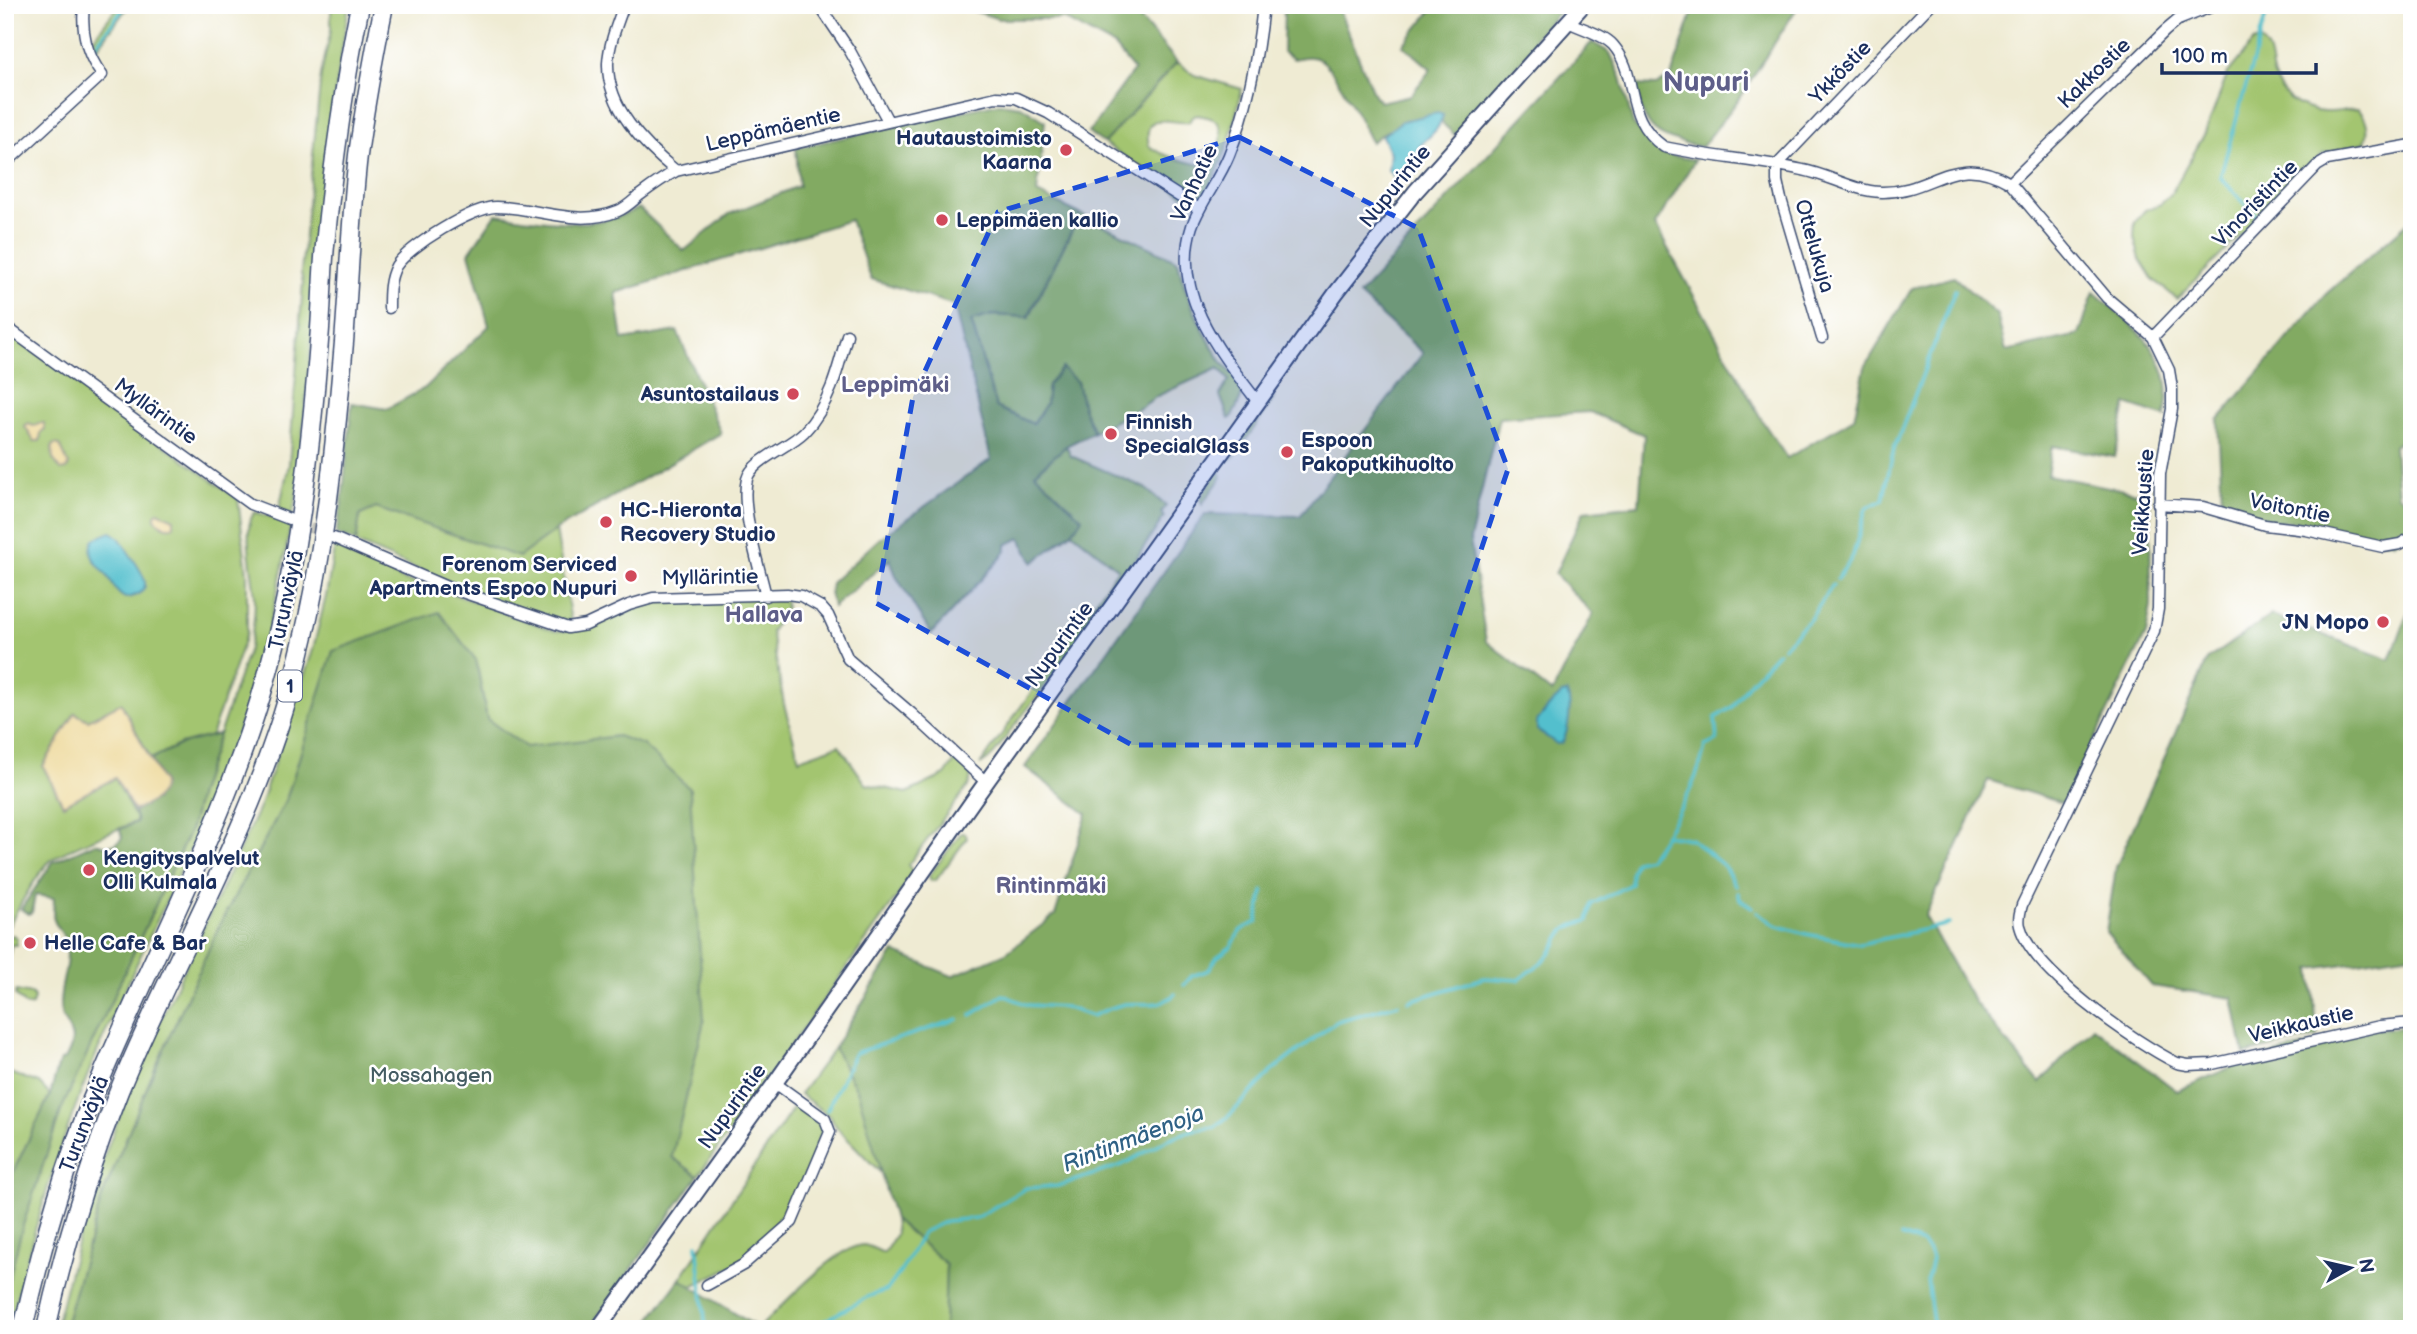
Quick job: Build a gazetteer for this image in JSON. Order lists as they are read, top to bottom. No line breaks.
{"streets":{"highway":["Turunväylä","1"],"main road":["Nupurintie"],"street":["Ykköstie","Kakkostie","Leppämäentie","Vanhatie","Vinoristintie","Ottelukuja","Myllärintie","Veikkaustie","Voitontie"]},"crossings":[["Ykköstie","Ottelukuja"],["Ykköstie","Veikkaustie"],["Kakkostie","Veikkaustie"],["Leppämäentie","Vanhatie"],["Vanhatie","Nupurintie"],["Nupurintie","Myllärintie"],["Nupurintie","Veikkaustie"],["Vinoristintie","Veikkaustie"],["Ottelukuja","Veikkaustie"],["Veikkaustie","Voitontie"]],"districts":["Nupuri","Leppimäki","Hallava","Rintinmäki"],"water":["Rintinmäenoja"],"parks":["Mossahagen"],"places":["Hautaustoimisto Kaarna","Leppimäen kallio","Asuntostailaus","Finnish SpecialGlass","Espoon Pakoputkihuolto","HC-Hieronta Recovery Studio","Forenom Serviced Apartments Espoo Nupuri","JN Mopo","Kengityspalvelut Olli Kulmala","Helle Cafe & Bar"],"scale_bar":"100 m","north":"right"}
